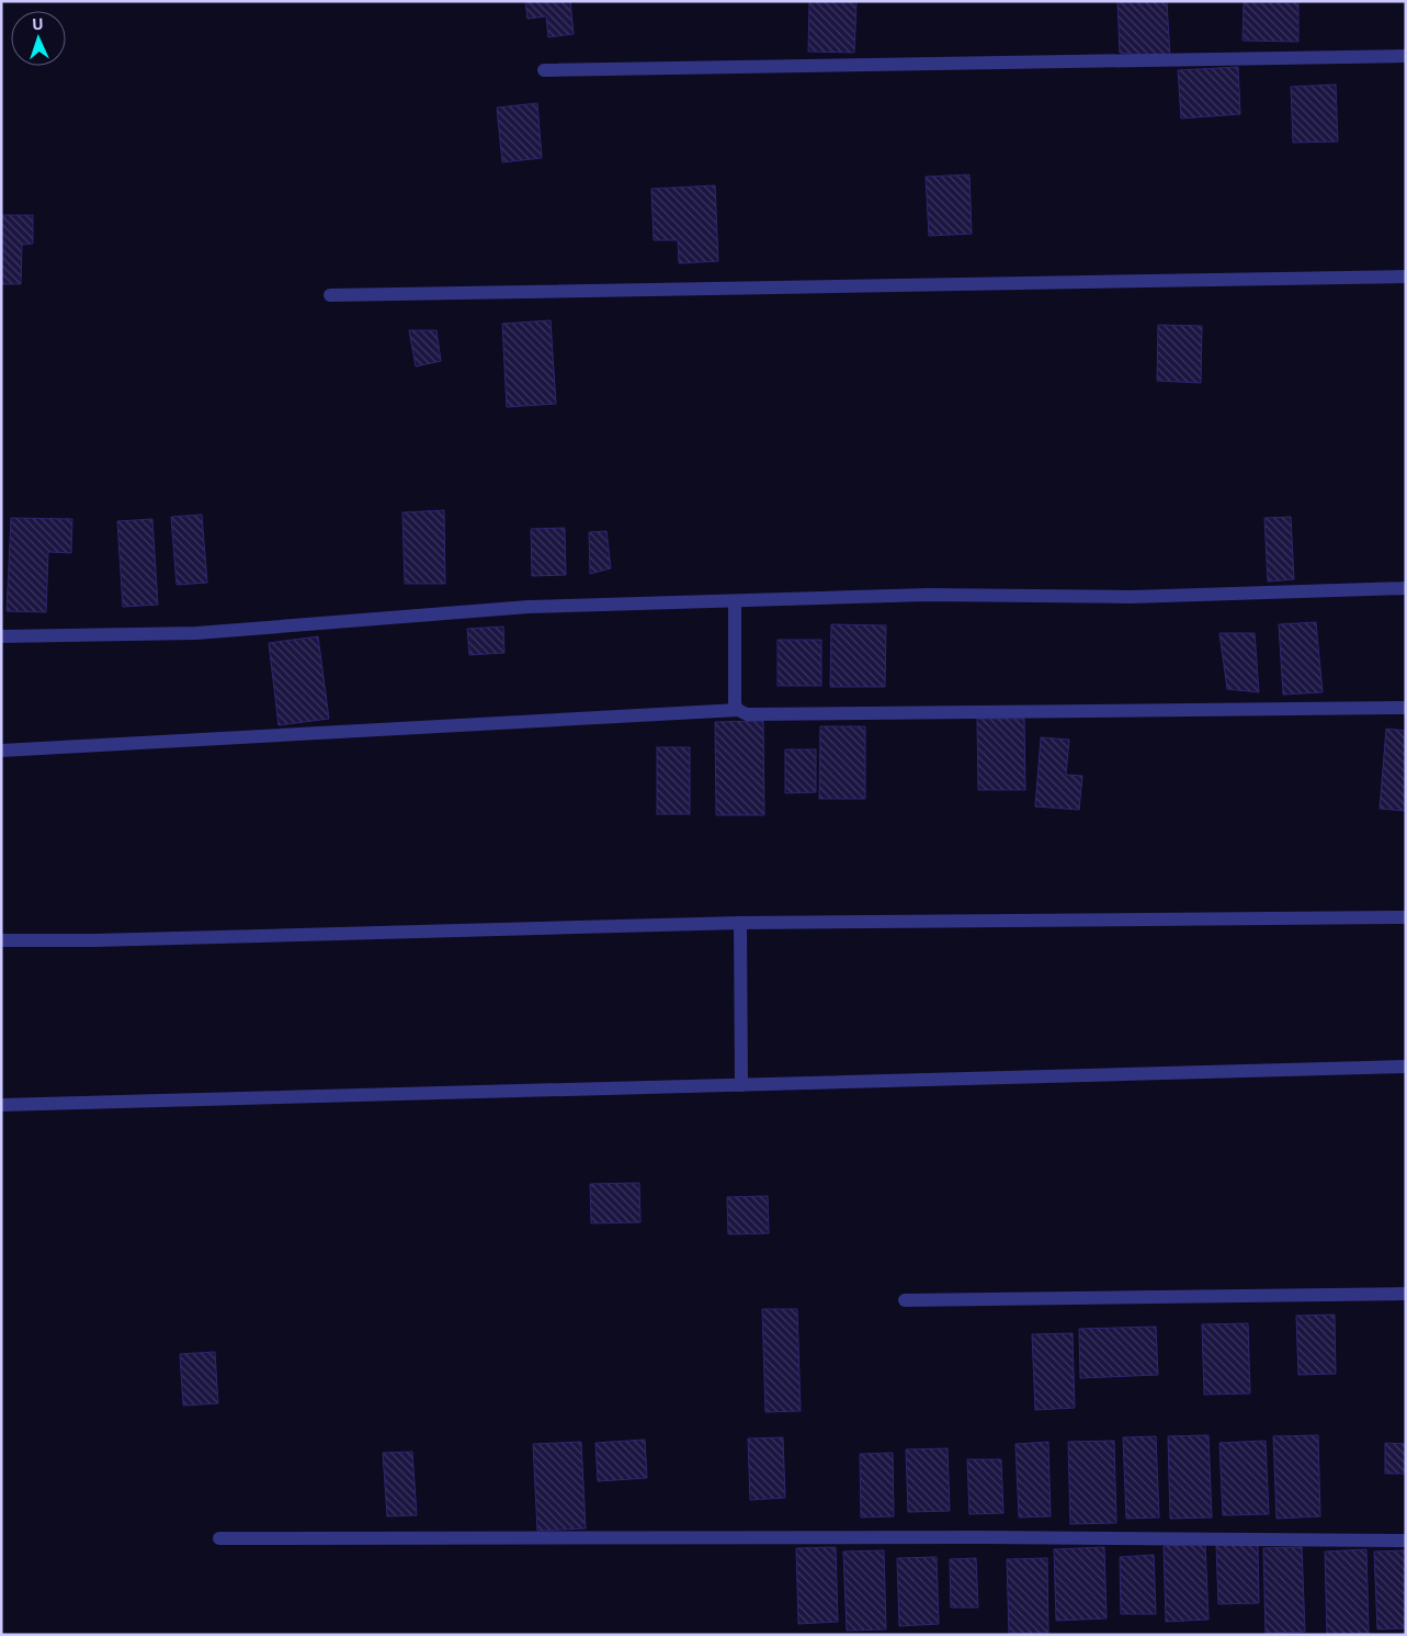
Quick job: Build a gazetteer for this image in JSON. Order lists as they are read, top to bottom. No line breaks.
{"north":"top"}
